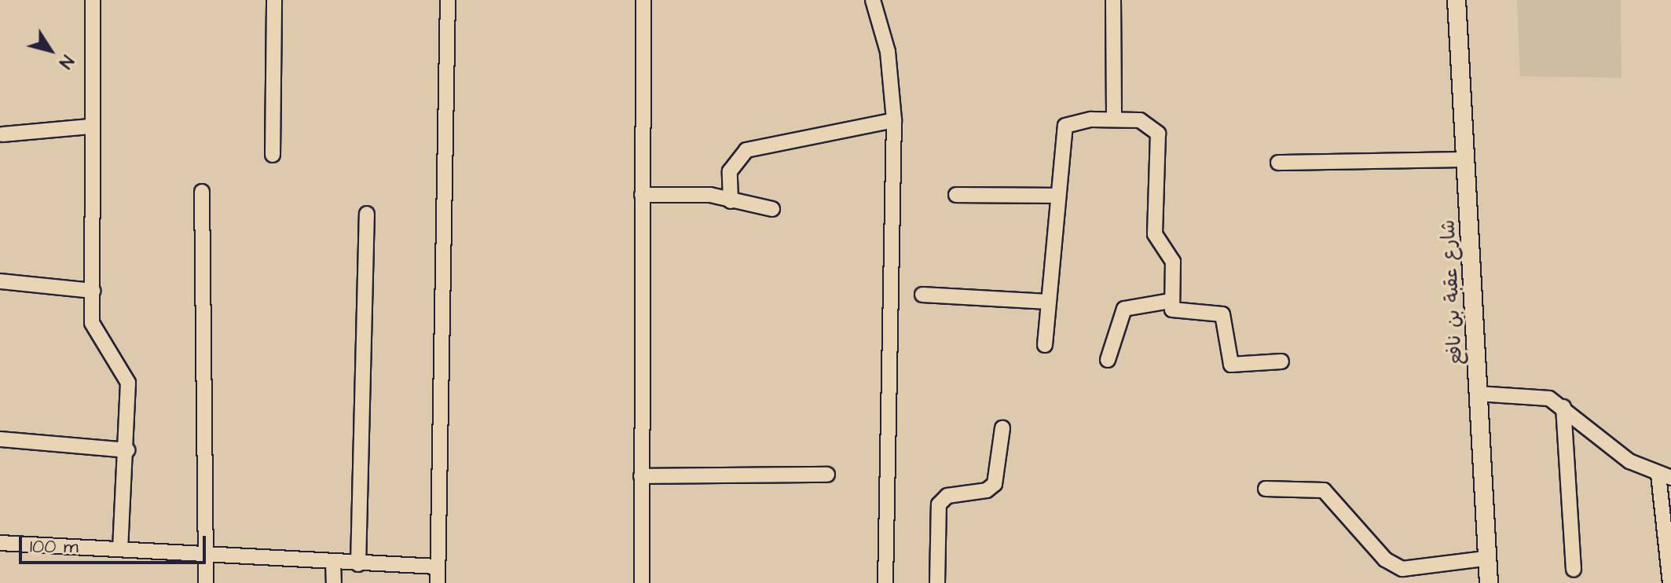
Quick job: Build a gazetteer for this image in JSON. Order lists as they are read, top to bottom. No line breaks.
{"streets":{"main road":["شارع عقبة بن نافع"]},"scale_bar":"100 m","north":"bottom right"}
